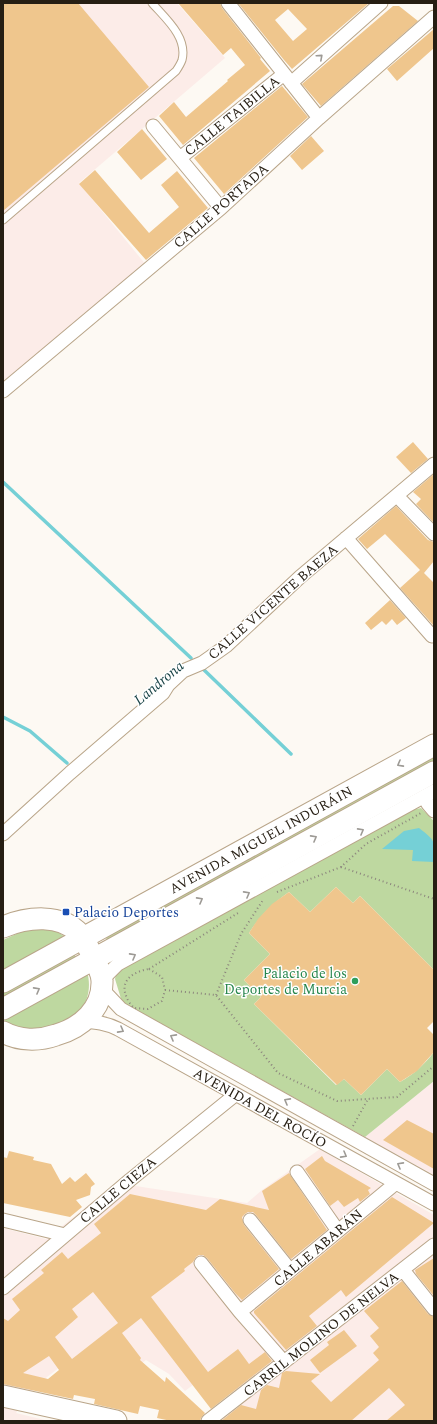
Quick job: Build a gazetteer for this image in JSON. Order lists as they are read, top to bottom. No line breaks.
{"streets":{"main road":["AVENIDA MIGUEL INDURÁIN"],"street":["CALLE TAIBILLA","CALLE PORTADA","CALLE VICENTE BAEZA","AVENIDA DEL ROCÍO","CALLE CIEZA","CALLE ABARÁN","CARRIL MOLINO DE NELVA"]},"crossings":[["AVENIDA DEL ROCÍO","CALLE CIEZA"],["AVENIDA DEL ROCÍO","CALLE ABARÁN"]],"one_way":["CALLE TAIBILLA"],"water":["Landrona"],"places":{"transit":["Palacio Deportes"],"other":["Palacio de los Deportes de Murcia"]}}
